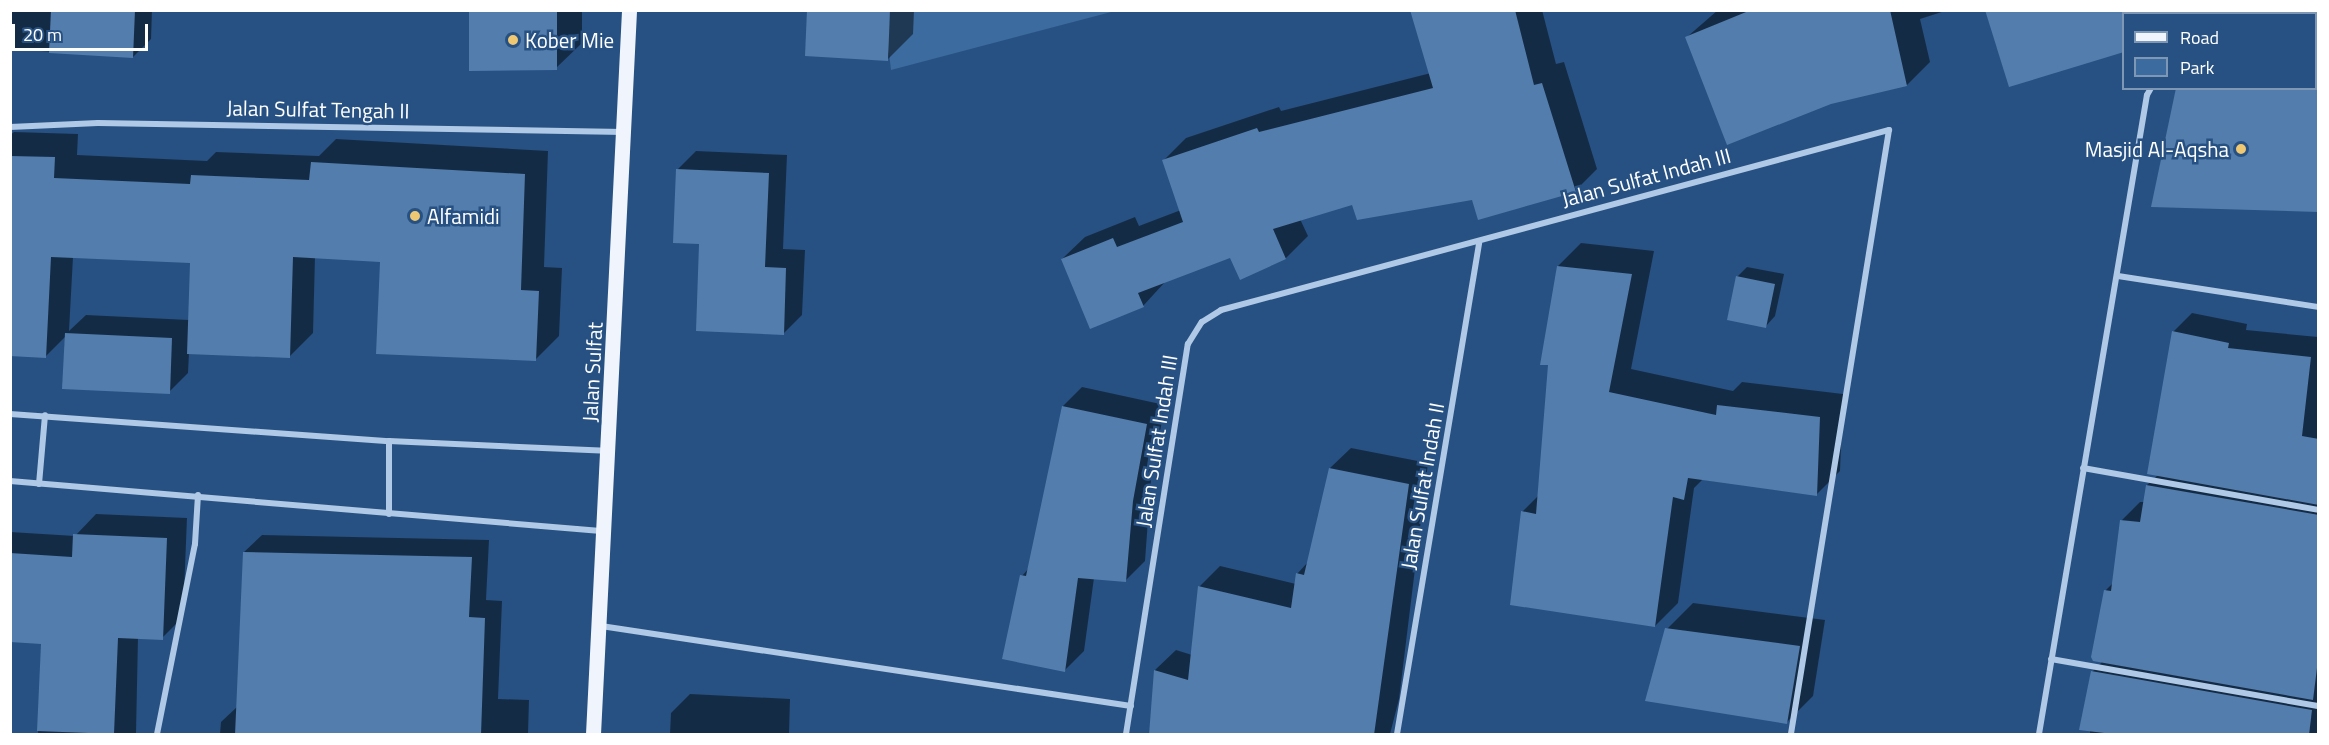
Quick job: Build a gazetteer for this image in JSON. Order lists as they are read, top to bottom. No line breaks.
{"streets":{"main road":["Jalan Sulfat"],"street":["Jalan Sulfat Tengah II","Jalan Sulfat Indah III","Jalan Sulfat Indah II"]},"crossings":[["Jalan Sulfat Tengah II","Jalan Sulfat"],["Jalan Sulfat Indah III","Jalan Sulfat Indah II"]],"places":["Kober Mie","Masjid Al-Aqsha","Alfamidi"],"legend":["Road","Park"],"scale_bar":"20 m"}
